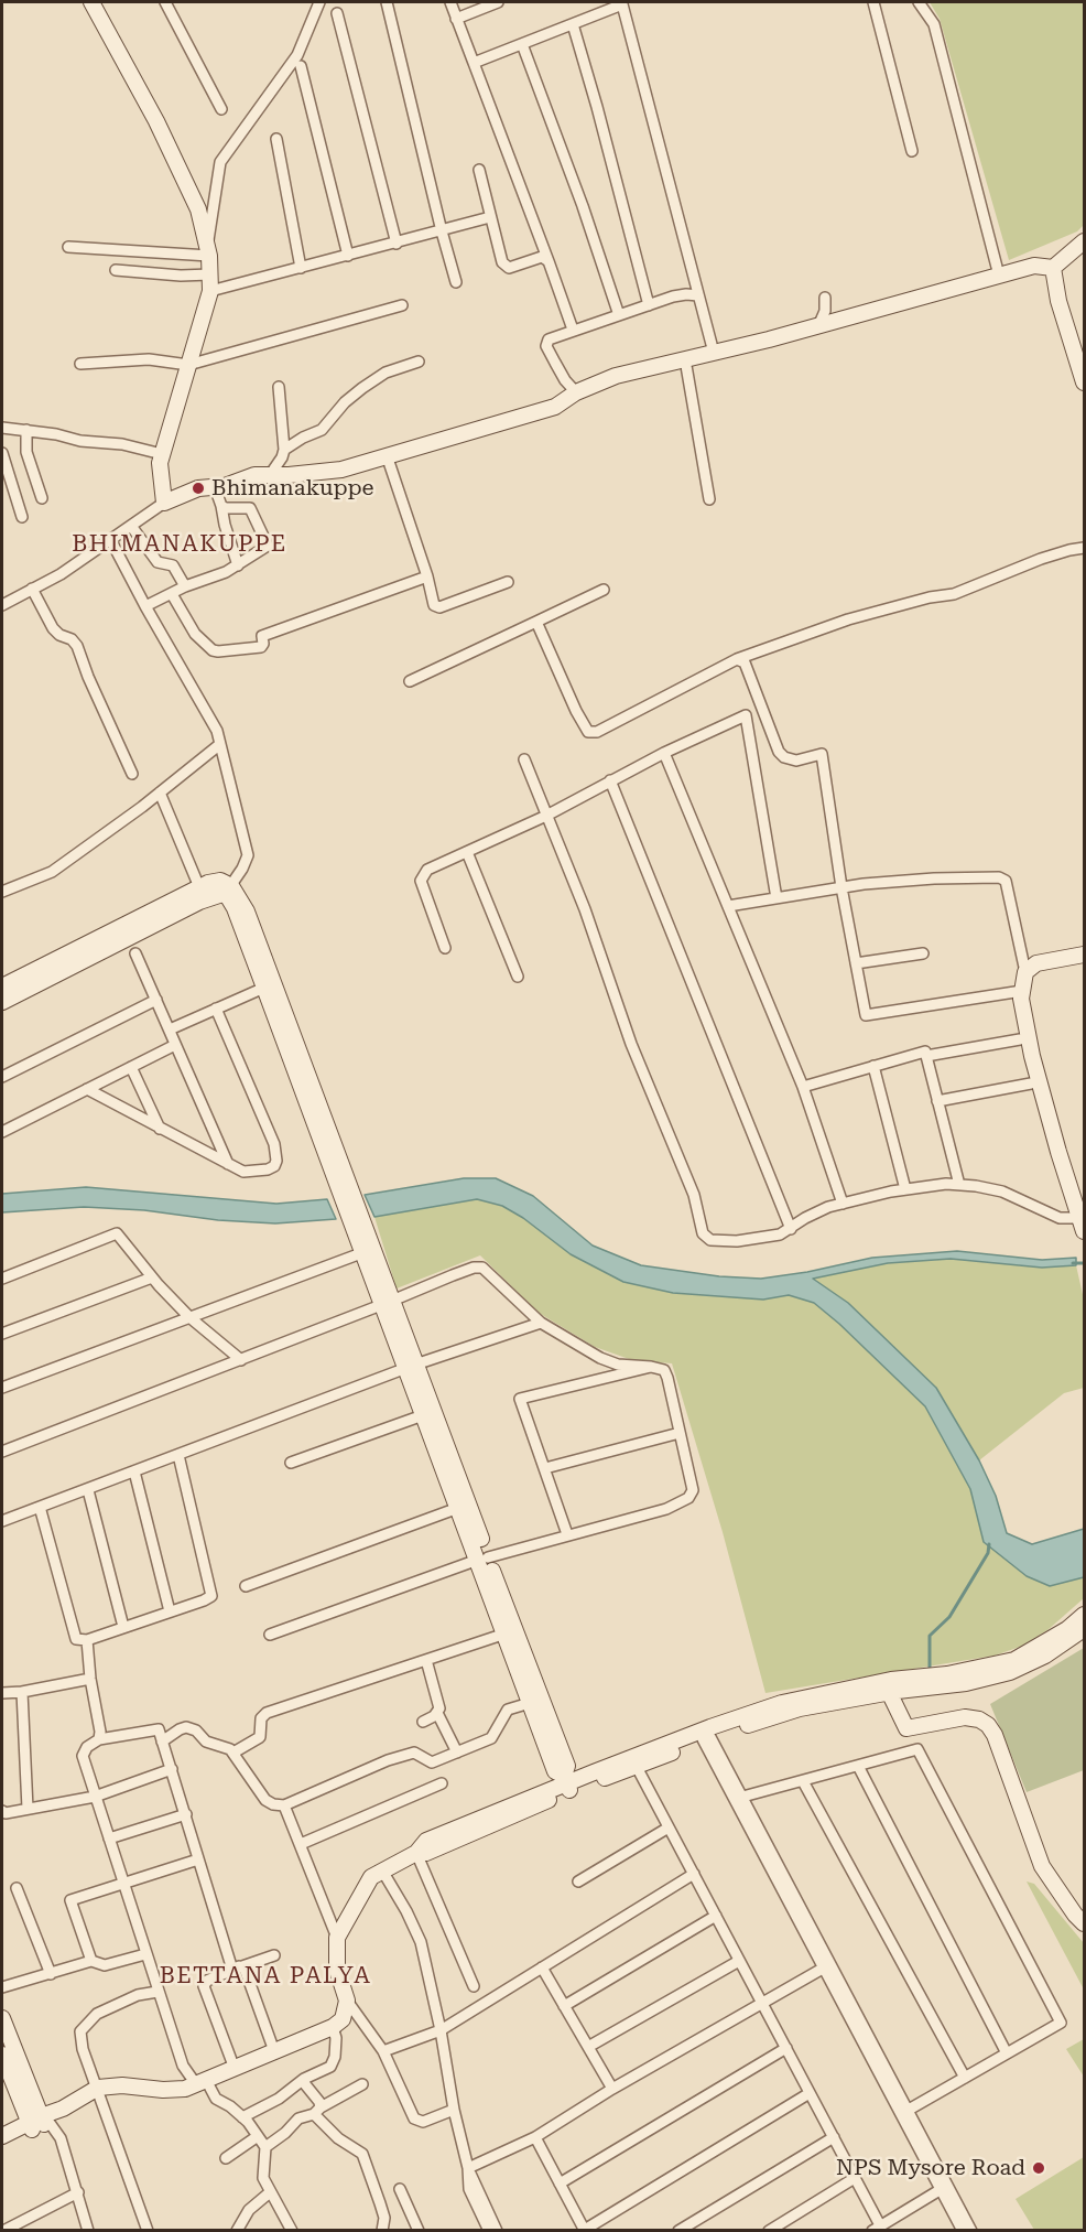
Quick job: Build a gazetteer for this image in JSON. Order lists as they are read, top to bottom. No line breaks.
{"districts":["BHIMANAKUPPE","BETTANA PALYA"],"places":["Bhimanakuppe","NPS Mysore Road"]}
